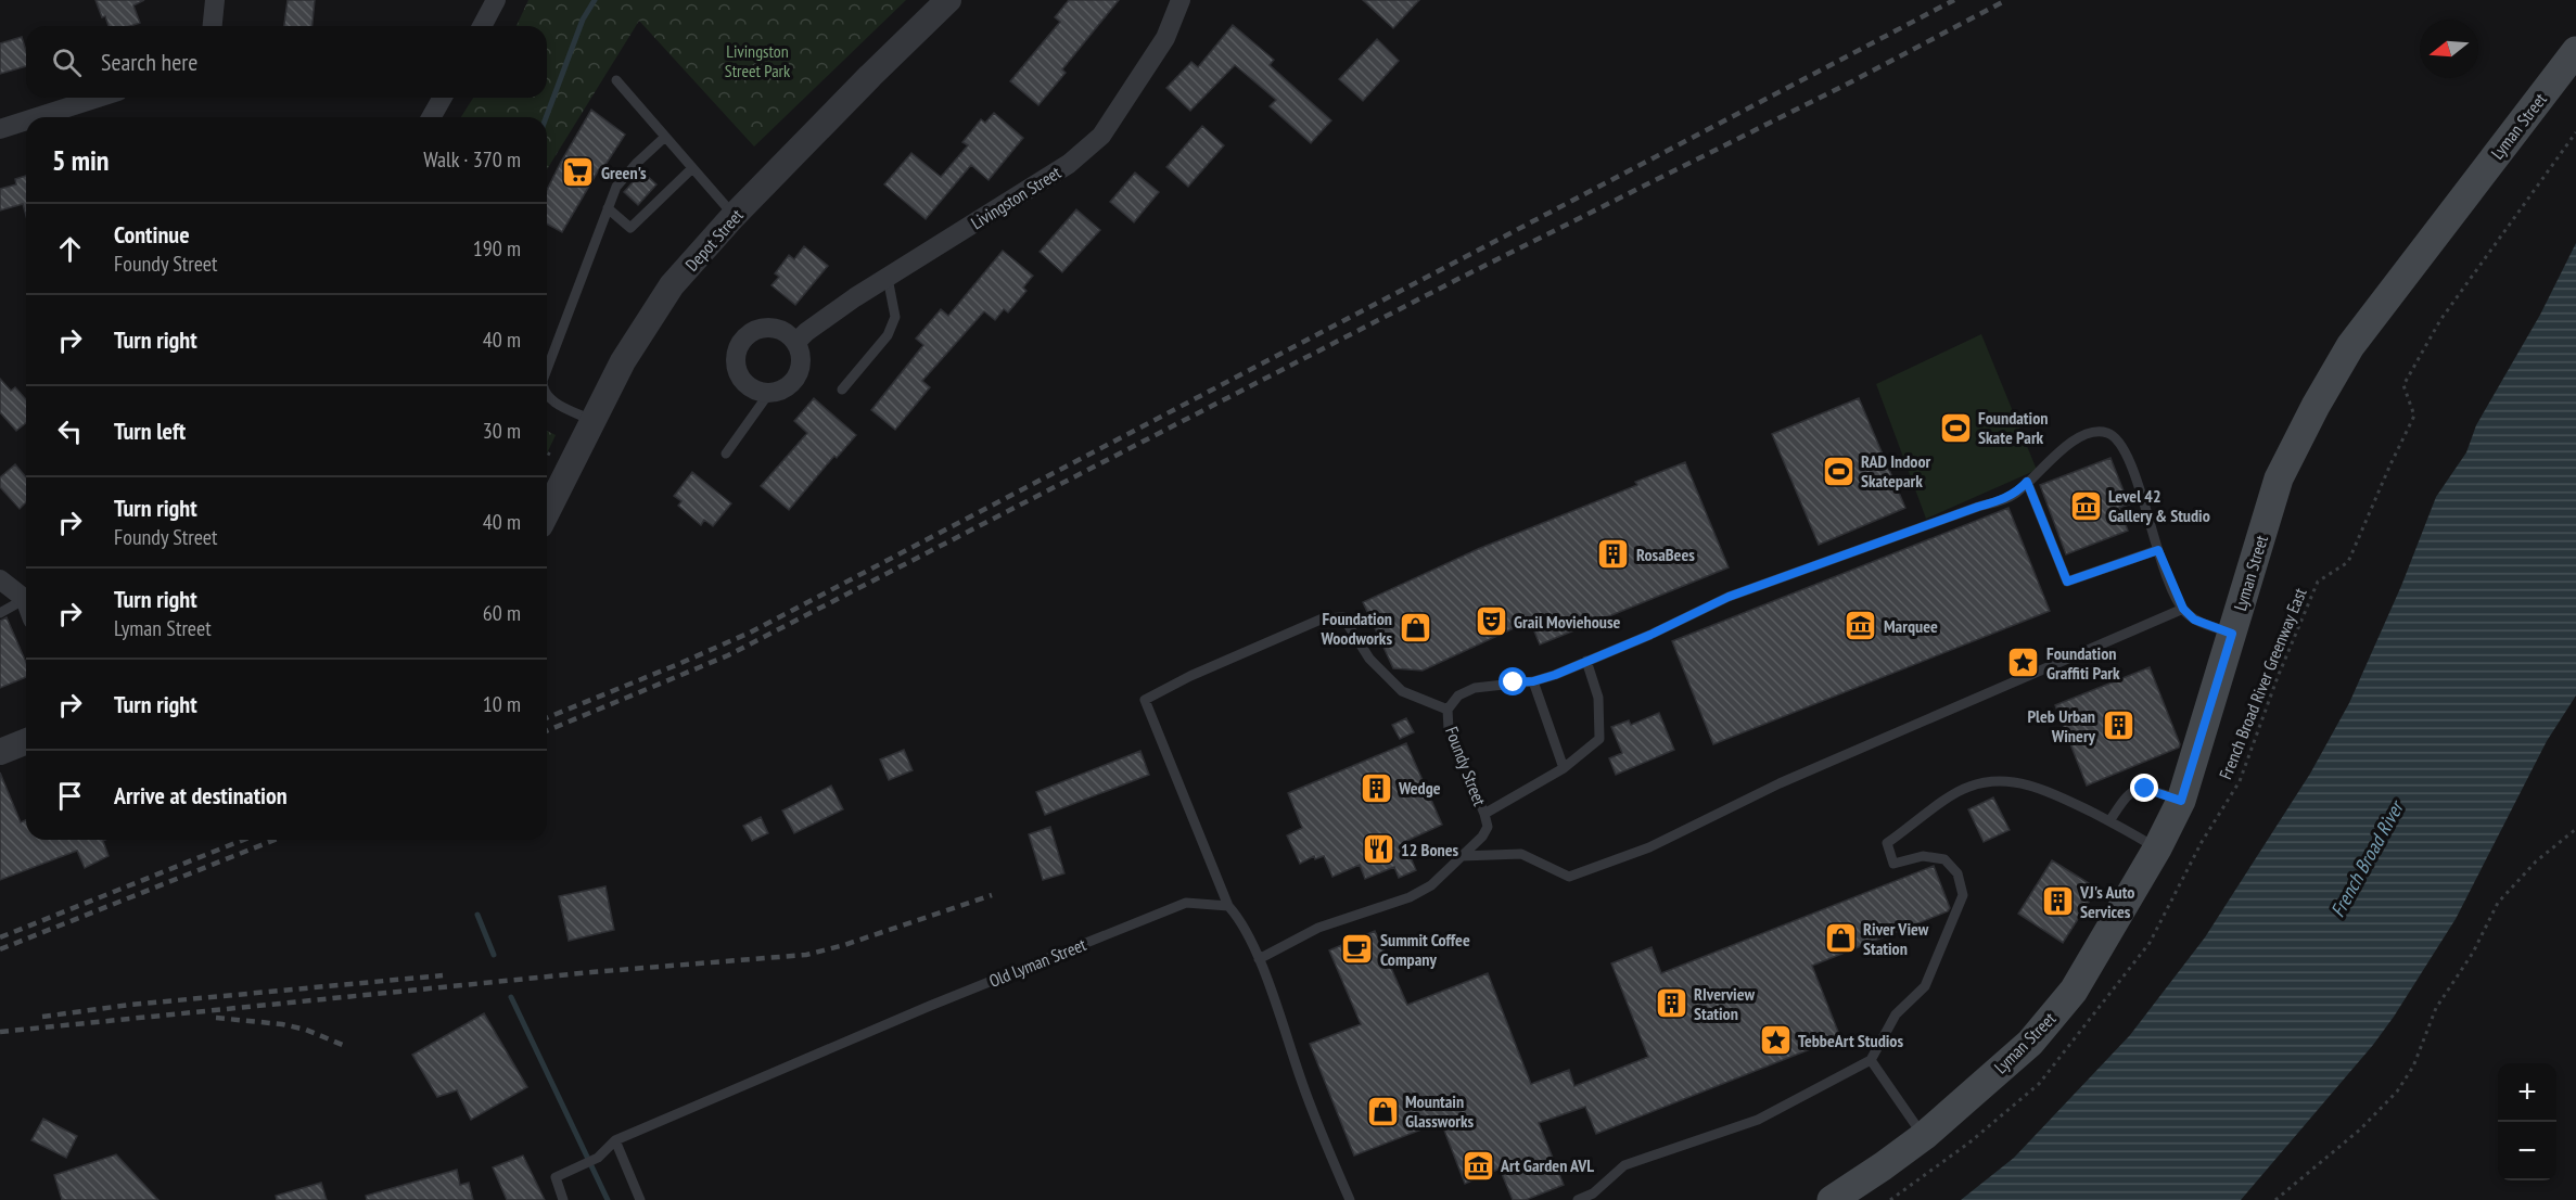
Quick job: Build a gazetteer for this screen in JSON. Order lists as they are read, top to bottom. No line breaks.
{"streets":{"main road":["Lyman Street"],"street":["Livingston Street","Depot Street"],"lane":["Foundy Street","Old Lyman Street"],"path":["French Broad River Greenway East"]},"water":["French Broad River"],"parks":["Livingston Street Park"],"places":{"supermarket":["Green's"],"sports":["Foundation Skate Park","RAD Indoor Skatepark"],"museum":["Level 42 Gallery & Studio","Marquee","Art Garden AVL"],"building":["RosaBees","Pleb Urban Winery","Wedge","VJ's Auto Services","RIverview Station"],"theatre":["Grail Moviehouse"],"shop":["Foundation Woodworks","River View Station","Mountain Glassworks"],"place":["Foundation Graffiti Park","TebbeArt Studios"],"restaurant":["12 Bones"],"cafe":["Summit Coffee Company"]},"north":"left","page":{"search":"Search here","heading":["5 min","Walk · 370 m"],"list":[["Continue","Foundy Street","190 m"],["Turn right","40 m"],["Turn left","30 m"],["Turn right","Foundy Street","40 m"],["Turn right","Lyman Street","60 m"],["Turn right","10 m"],"Arrive at destination"],"map_buttons":["+","−"]}}
